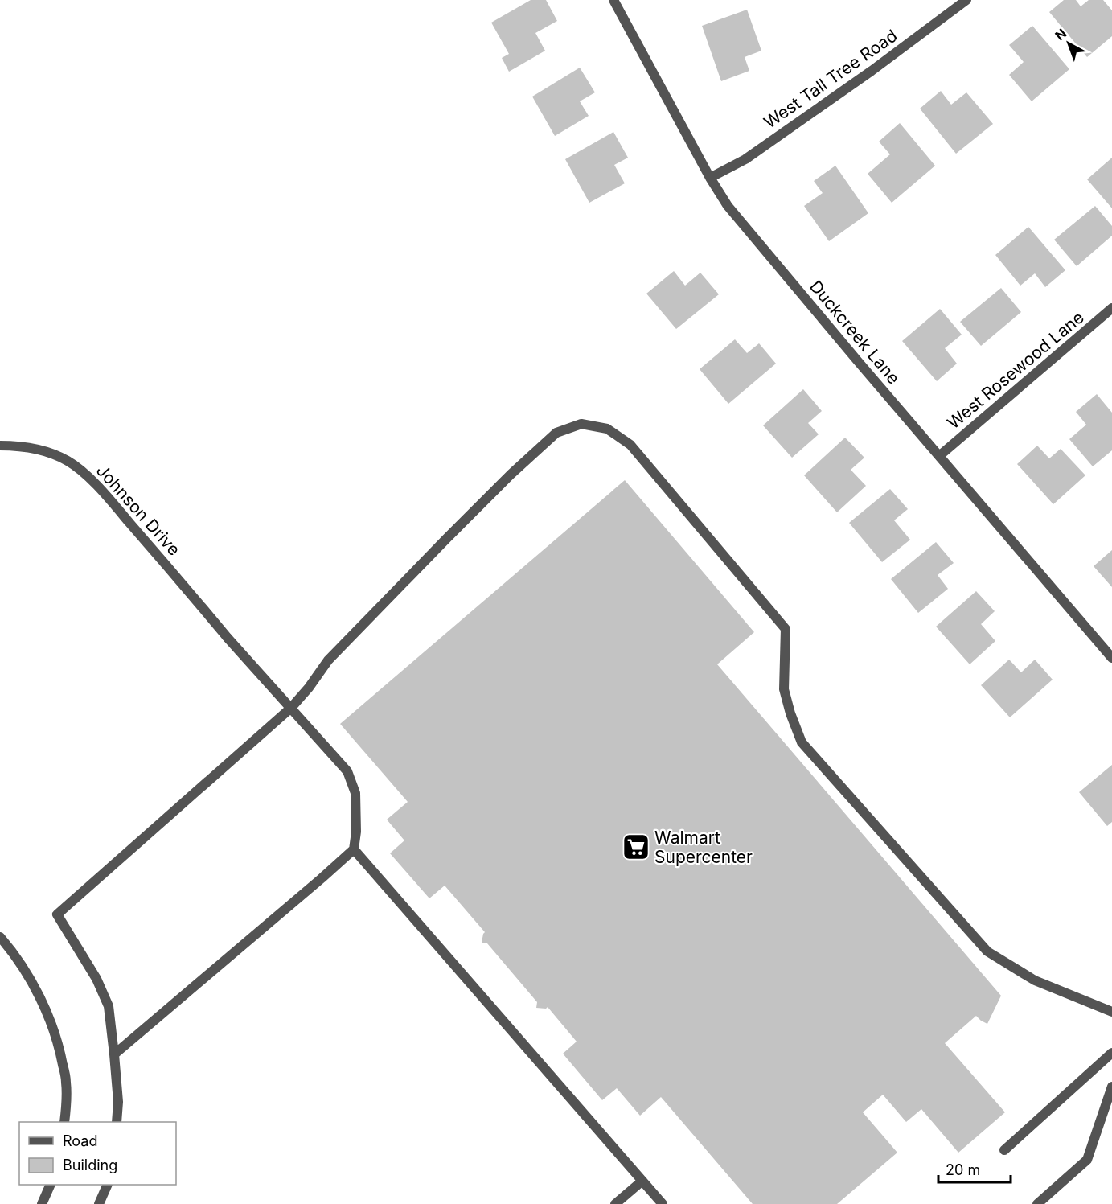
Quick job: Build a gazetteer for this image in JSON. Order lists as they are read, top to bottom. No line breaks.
{"streets":{"street":["West Tall Tree Road","Duckcreek Lane","West Rosewood Lane","Johnson Drive"]},"crossings":[["West Tall Tree Road","Duckcreek Lane"],["Duckcreek Lane","West Rosewood Lane"]],"places":{"supermarket":["Walmart Supercenter"]},"legend":["Road","Building"],"scale_bar":"20 m","north":"top left"}
